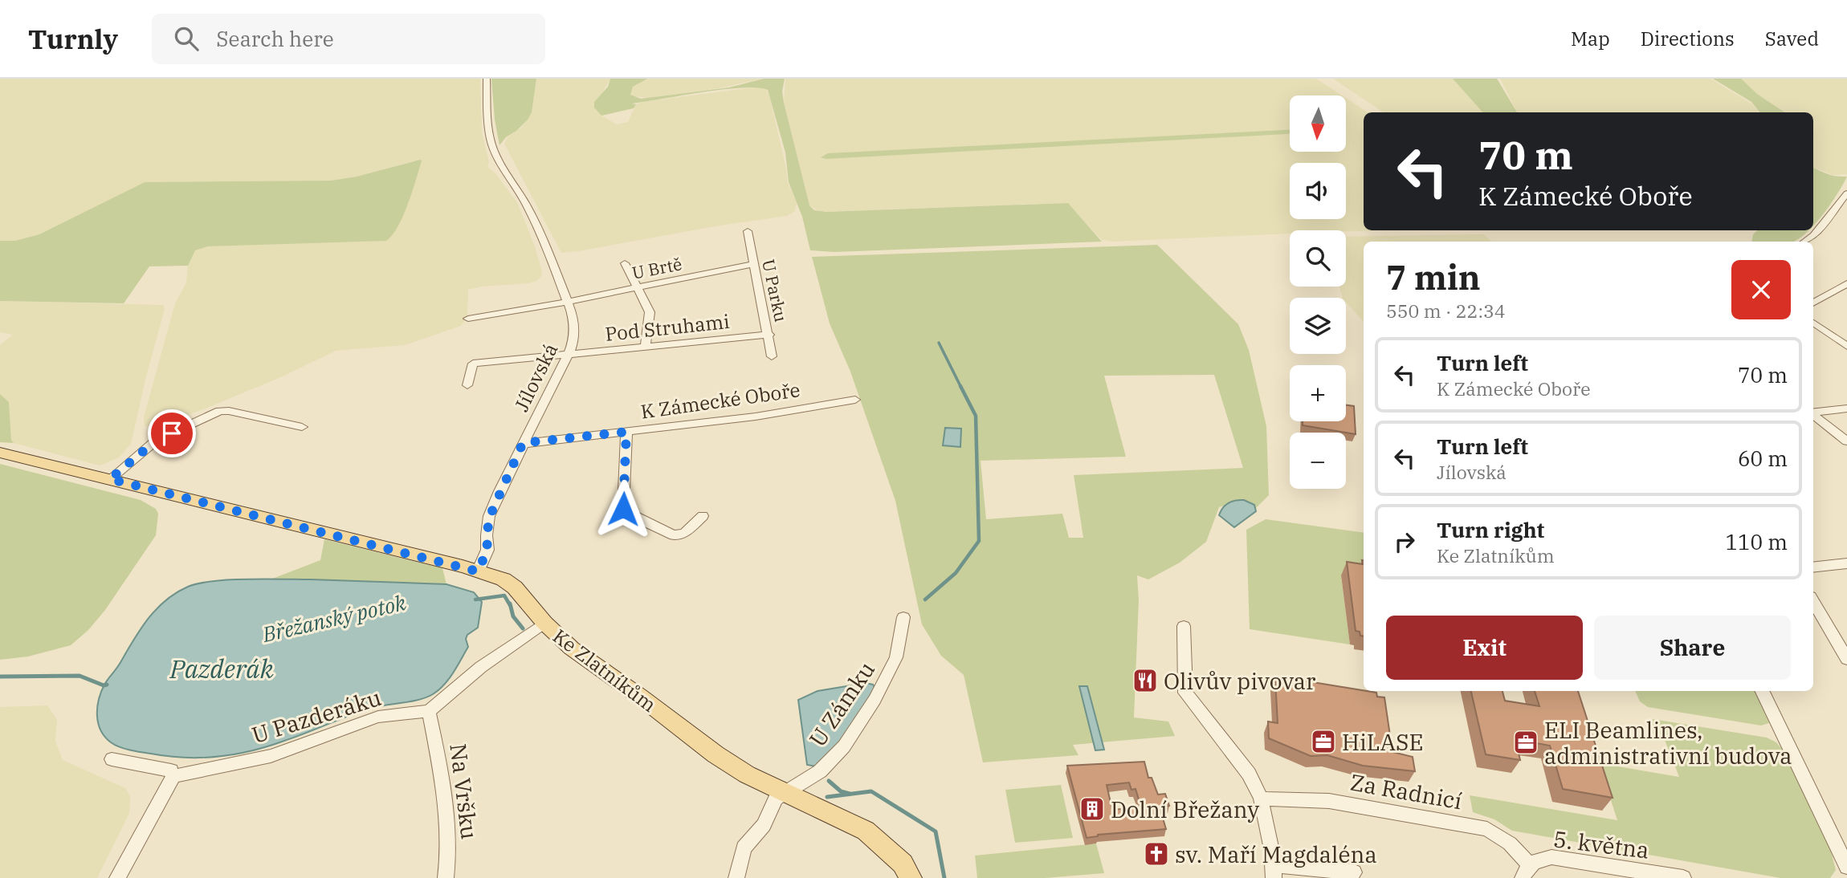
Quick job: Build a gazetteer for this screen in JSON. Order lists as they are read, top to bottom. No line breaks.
{"streets":{"main road":["Ke Zlatníkům"],"street":["U Brtě","U Parku","Pod Struhami","Jílovská","K Zámecké Oboře","U Zámku","U Pazderáku","Na Vršku","Za Radnicí","5. května"]},"crossings":[["U Brtě","U Parku"],["U Brtě","Jílovská"],["U Parku","Pod Struhami"],["Pod Struhami","Jílovská"],["Jílovská","K Zámecké Oboře"],["Jílovská","Ke Zlatníkům"],["Ke Zlatníkům","U Zámku"],["U Pazderáku","Na Vršku"],["Za Radnicí","5. května"]],"water":["Břežanský potok","Pazderák"],"places":{"restaurant":["Olivův pivovar"],"office":["HiLASE","ELI Beamlines, administrativní budova"],"building":["Dolní Břežany"],"church":["sv. Maří Magdaléna"]},"north":"bottom","page":{"header":"Turnly","search":"Search here","nav":["Map","Directions","Saved"],"map_buttons":["+","−"],"turn":["70 m","K Zámecké Oboře"],"heading":["7 min","550 m · 22:34"],"list":[{"name":"Turn left","note":"K Zámecké Oboře","value":"70 m"},{"name":"Turn left","note":"Jílovská","value":"60 m"},{"name":"Turn right","note":"Ke Zlatníkům","value":"110 m"}],"buttons":["Exit","Share"]}}
